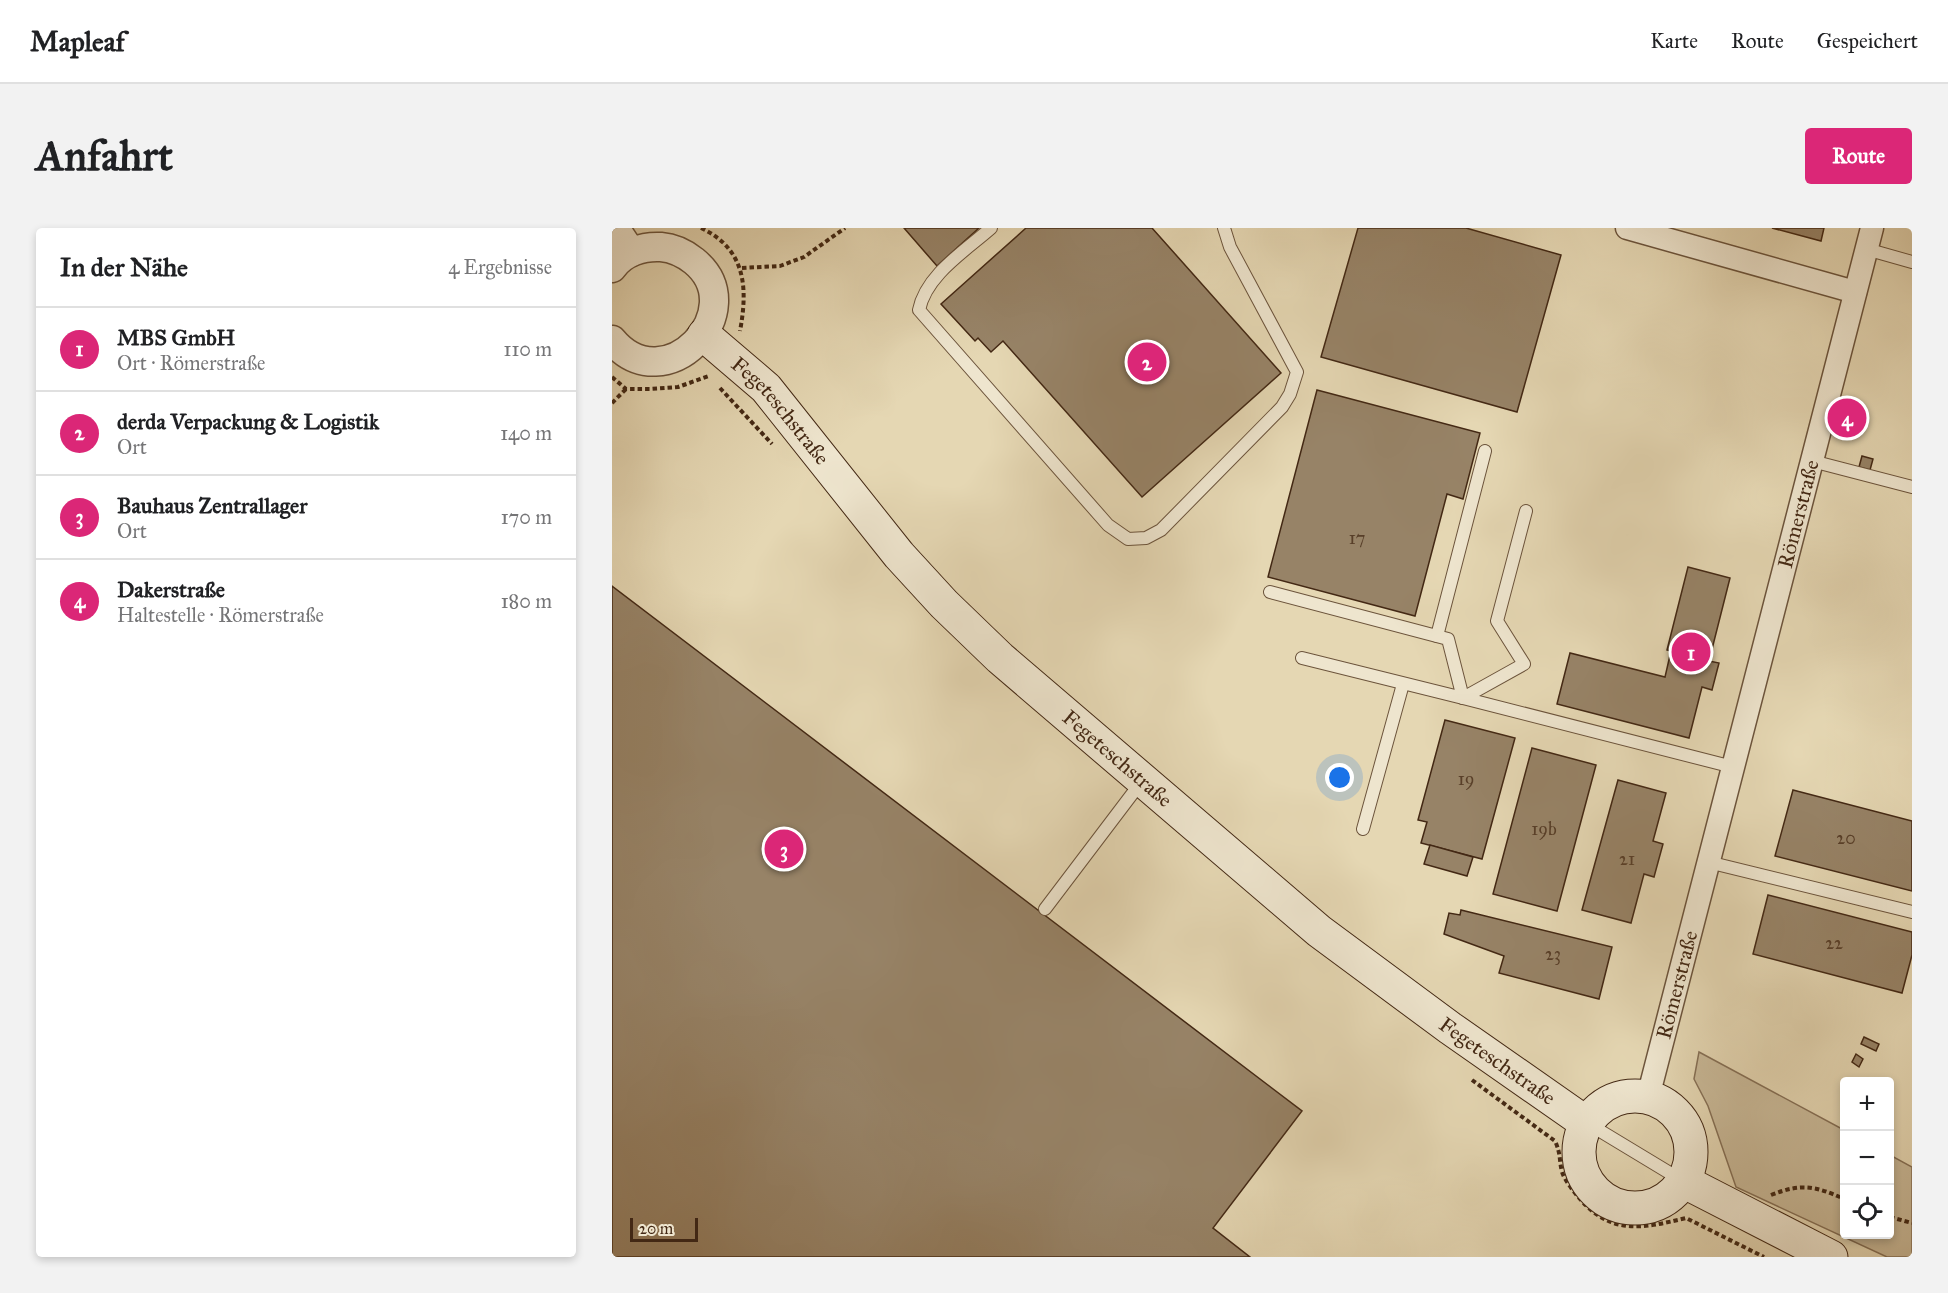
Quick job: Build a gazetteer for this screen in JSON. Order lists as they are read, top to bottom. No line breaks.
{"streets":{"main road":["Fegeteschstraße"],"street":["Römerstraße"]},"house_numbers":["17","19","19b","20","21","22","23"],"scale_bar":"20 m","page":{"header":"Mapleaf","nav":["Karte","Route","Gespeichert"],"buttons":"Route","title":"Anfahrt","heading":["In der Nähe","4 Ergebnisse"],"list":[{"mark":"1","name":"MBS GmbH","note":"Ort · Römerstraße","value":"110 m"},{"mark":"2","name":"derda Verpackung & Logistik","note":"Ort","value":"140 m"},{"mark":"3","name":"Bauhaus Zentrallager","note":"Ort","value":"170 m"},{"mark":"4","name":"Dakerstraße","note":"Haltestelle · Römerstraße","value":"180 m"}],"pins":["2","4","1","3"],"map_buttons":["+","−"],"scale":"20 m"}}
